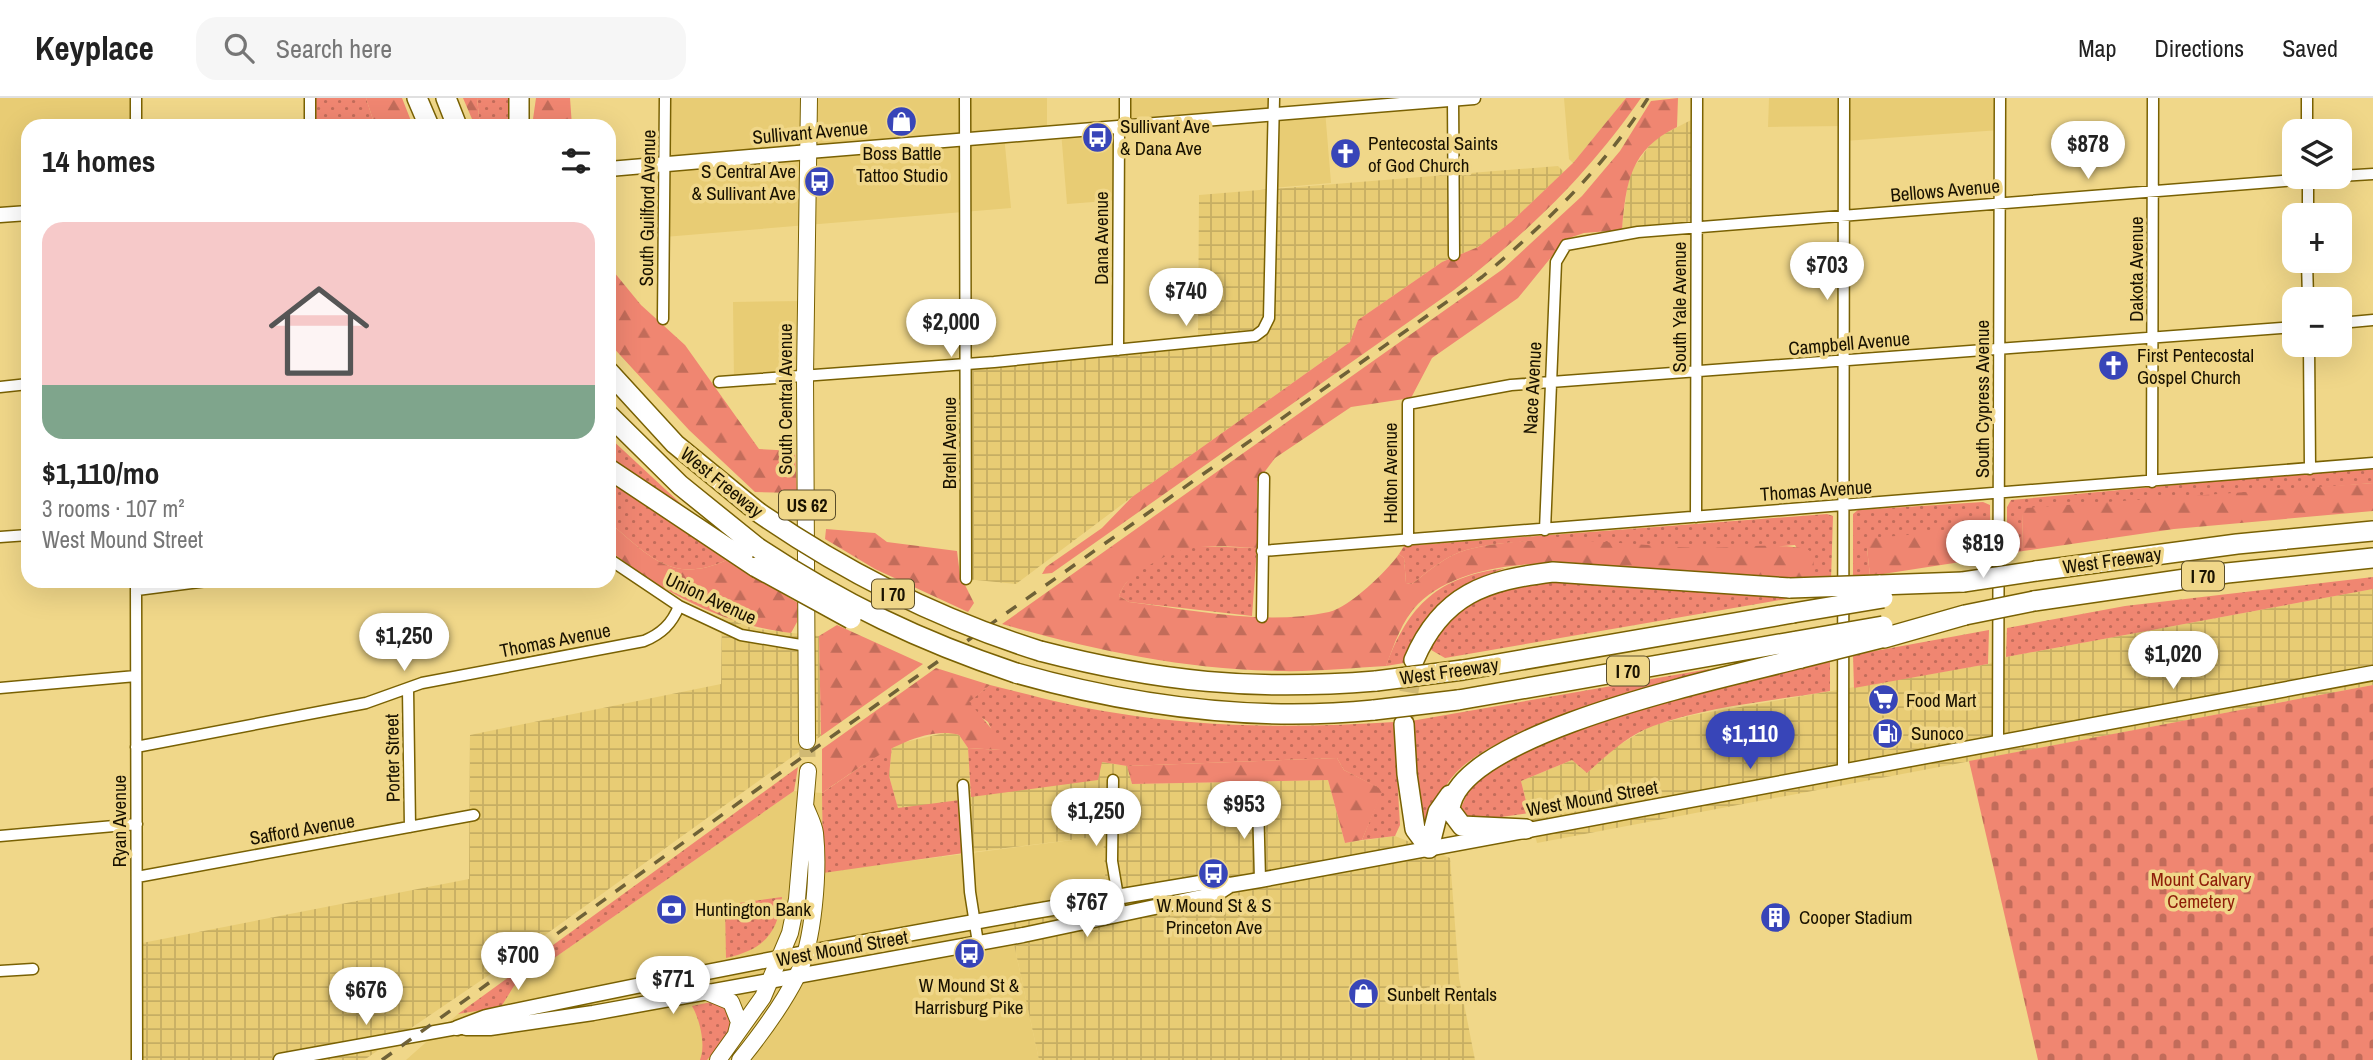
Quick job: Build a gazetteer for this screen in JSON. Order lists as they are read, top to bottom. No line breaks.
{"streets":{"highway":["West Freeway","I 70"],"main road":["Sullivant Avenue","South Central Avenue","US 62","West Mound Street"],"street":["Bellows Avenue","South Guilford Avenue","Dana Avenue","Dakota Avenue","South Yale Avenue","Campbell Avenue","Nace Avenue","South Cypress Avenue","Brehl Avenue","Holton Avenue","Thomas Avenue","Union Avenue","Porter Street","Ryan Avenue","Safford Avenue"]},"crossings":[["Sullivant Avenue","South Guilford Avenue"],["Sullivant Avenue","Dana Avenue"],["Sullivant Avenue","South Central Avenue"],["Sullivant Avenue","Brehl Avenue"],["Bellows Avenue","Dakota Avenue"],["Bellows Avenue","South Yale Avenue"],["Bellows Avenue","Nace Avenue"],["Bellows Avenue","South Cypress Avenue"],["Dakota Avenue","Campbell Avenue"],["Dakota Avenue","Thomas Avenue"],["South Yale Avenue","Campbell Avenue"],["South Yale Avenue","Thomas Avenue"],["Campbell Avenue","Nace Avenue"],["Campbell Avenue","South Cypress Avenue"],["Campbell Avenue","Holton Avenue"],["Nace Avenue","Thomas Avenue"],["South Central Avenue","Union Avenue"],["South Cypress Avenue","Thomas Avenue"],["South Cypress Avenue","West Mound Street"],["Holton Avenue","Thomas Avenue"],["Thomas Avenue","Union Avenue"],["Thomas Avenue","Porter Street"],["Thomas Avenue","Ryan Avenue"],["Porter Street","Safford Avenue"],["Ryan Avenue","Safford Avenue"]],"parks":["Mount Calvary Cemetery"],"places":{"shop":["Boss Battle Tattoo Studio","Sunbelt Rentals"],"bus stop":["Sullivant Ave & Dana Ave","S Central Ave & Sullivant Ave","W Mound St & S Princeton Ave","W Mound St & Harrisburg Pike"],"church":["Pentecostal Saints of God Church","First Pentecostal Gospel Church"],"supermarket":["Food Mart"],"fuel station":["Sunoco"],"bank":["Huntington Bank"],"building":["Cooper Stadium"]},"page":{"header":"Keyplace","search":"Search here","nav":["Map","Directions","Saved"],"map_buttons":["+","−"],"heading":"14 homes","price":["$878","$703","$740","$2,000","$819","$1,250","$1,020","$1,110","$953","$1,250","$767","$700","$771","$676"],"list":[{"name":"$1,110/mo","note":"3 rooms · 107 m² · West Mound Street"}]}}
